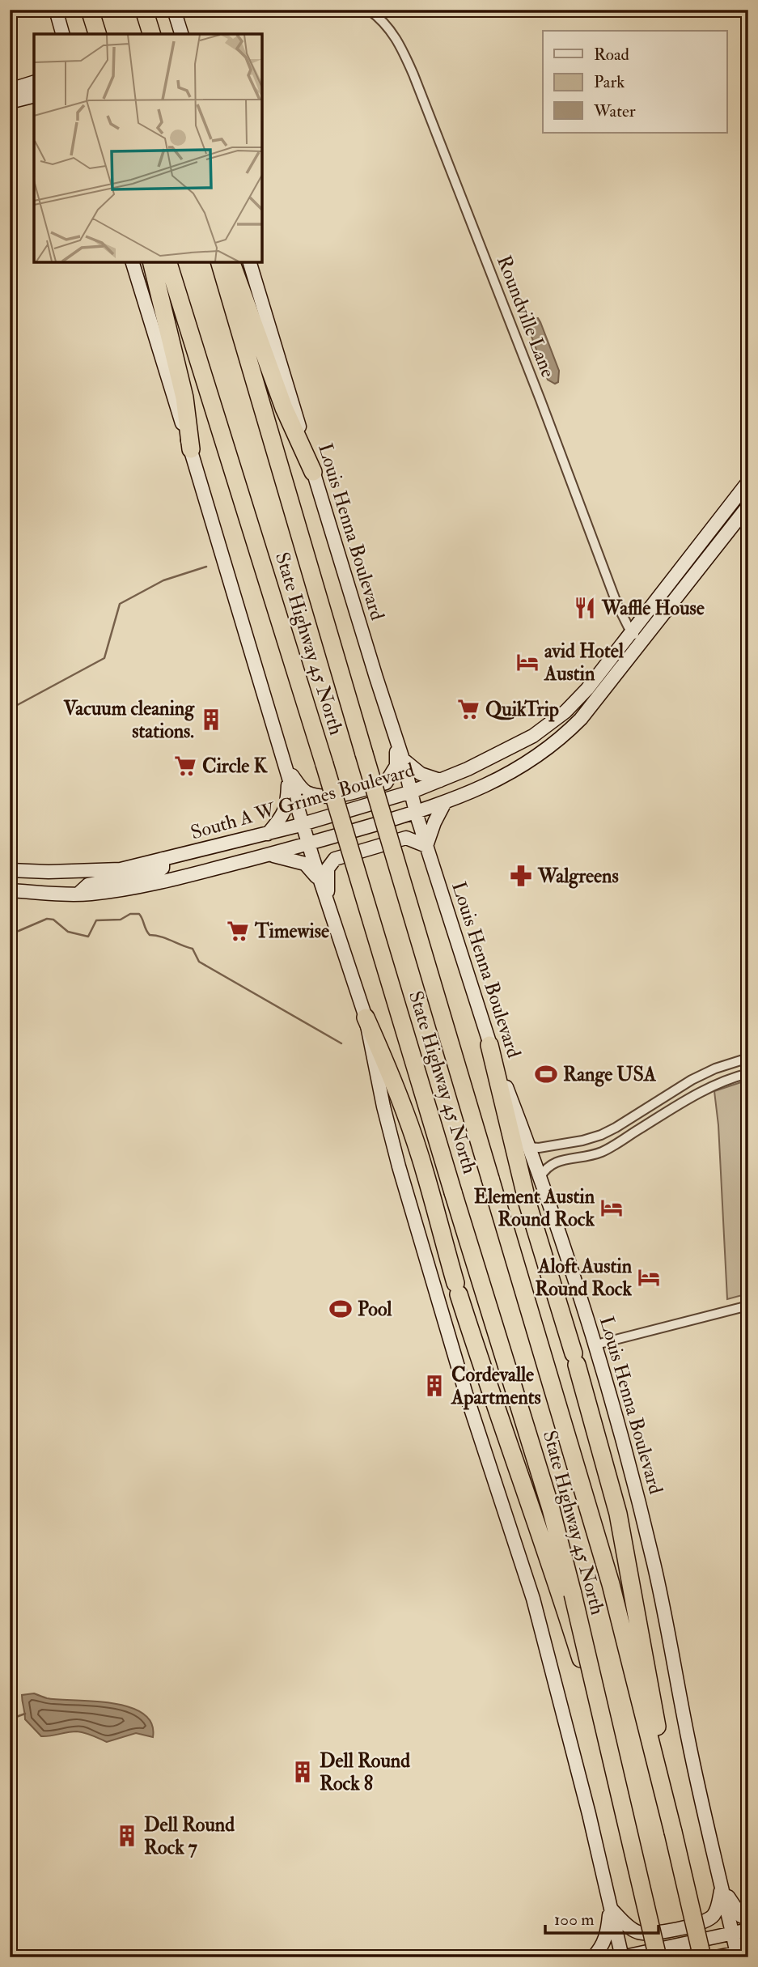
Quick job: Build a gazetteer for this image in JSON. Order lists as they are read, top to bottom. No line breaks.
{"streets":{"highway":["State Highway 45 North"],"main road":["Louis Henna Boulevard","South A W Grimes Boulevard"],"street":["Roundville Lane"]},"crossings":[["Roundville Lane","South A W Grimes Boulevard"],["Louis Henna Boulevard","South A W Grimes Boulevard"]],"places":{"restaurant":["Waffle House"],"hotel":["avid Hotel Austin","Element Austin Round Rock","Aloft Austin Round Rock"],"supermarket":["QuikTrip","Circle K","Timewise"],"building":["Vacuum cleaning stations.","Cordevalle Apartments","Dell Round Rock 8","Dell Round Rock 7"],"pharmacy":["Walgreens"],"sports":["Range USA","Pool"]},"legend":["Road","Park","Water"],"scale_bar":"100 m"}
